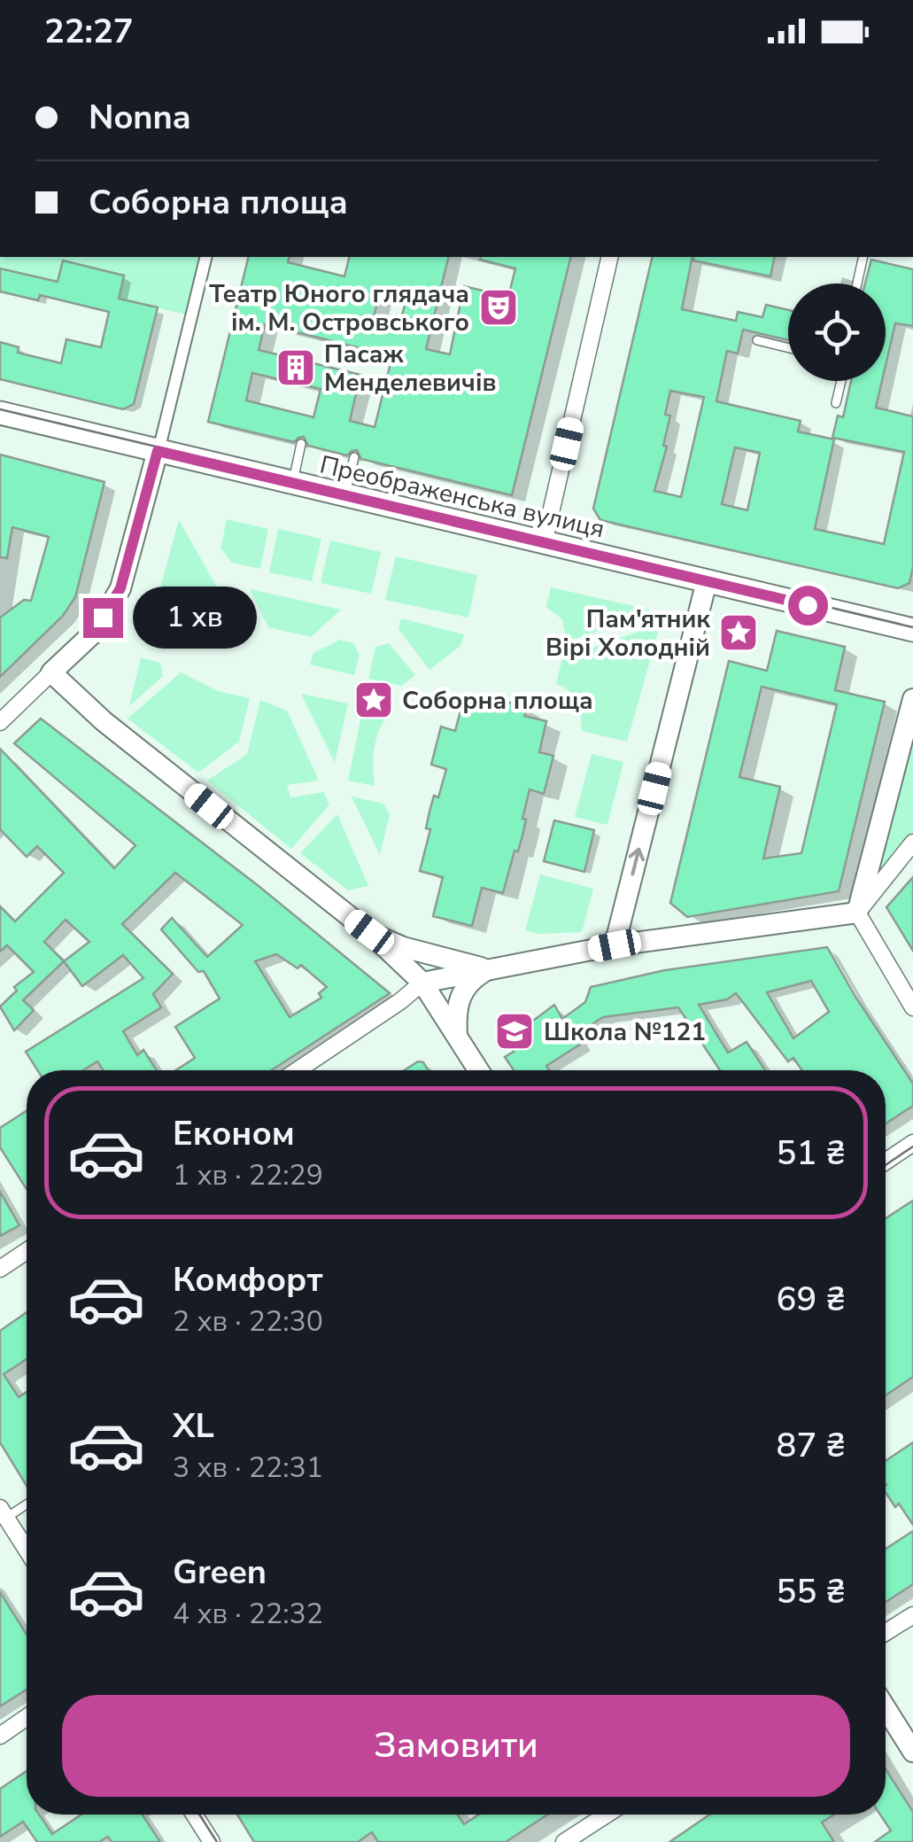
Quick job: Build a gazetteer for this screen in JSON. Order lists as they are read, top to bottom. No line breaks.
{"streets":{"main road":["Преображенська вулиця"]},"places":{"theatre":["Театр Юного глядача ім. М. Островського"],"building":["Пасаж Менделевичів"],"place":["Пам'ятник Вірі Холодній","Соборна площа"],"school or university":["Школа №121"]},"page":{"status":"22:27","banner":["Nonna","Соборна площа"],"bubble":"1 хв","list":[{"name":"Економ","note":"1 хв · 22:29","value":"51 ₴"},{"name":"Комфорт","note":"2 хв · 22:30","value":"69 ₴"},{"name":"XL","note":"3 хв · 22:31","value":"87 ₴"},{"name":"Green","note":"4 хв · 22:32","value":"55 ₴"}],"buttons":"Замовити"}}
